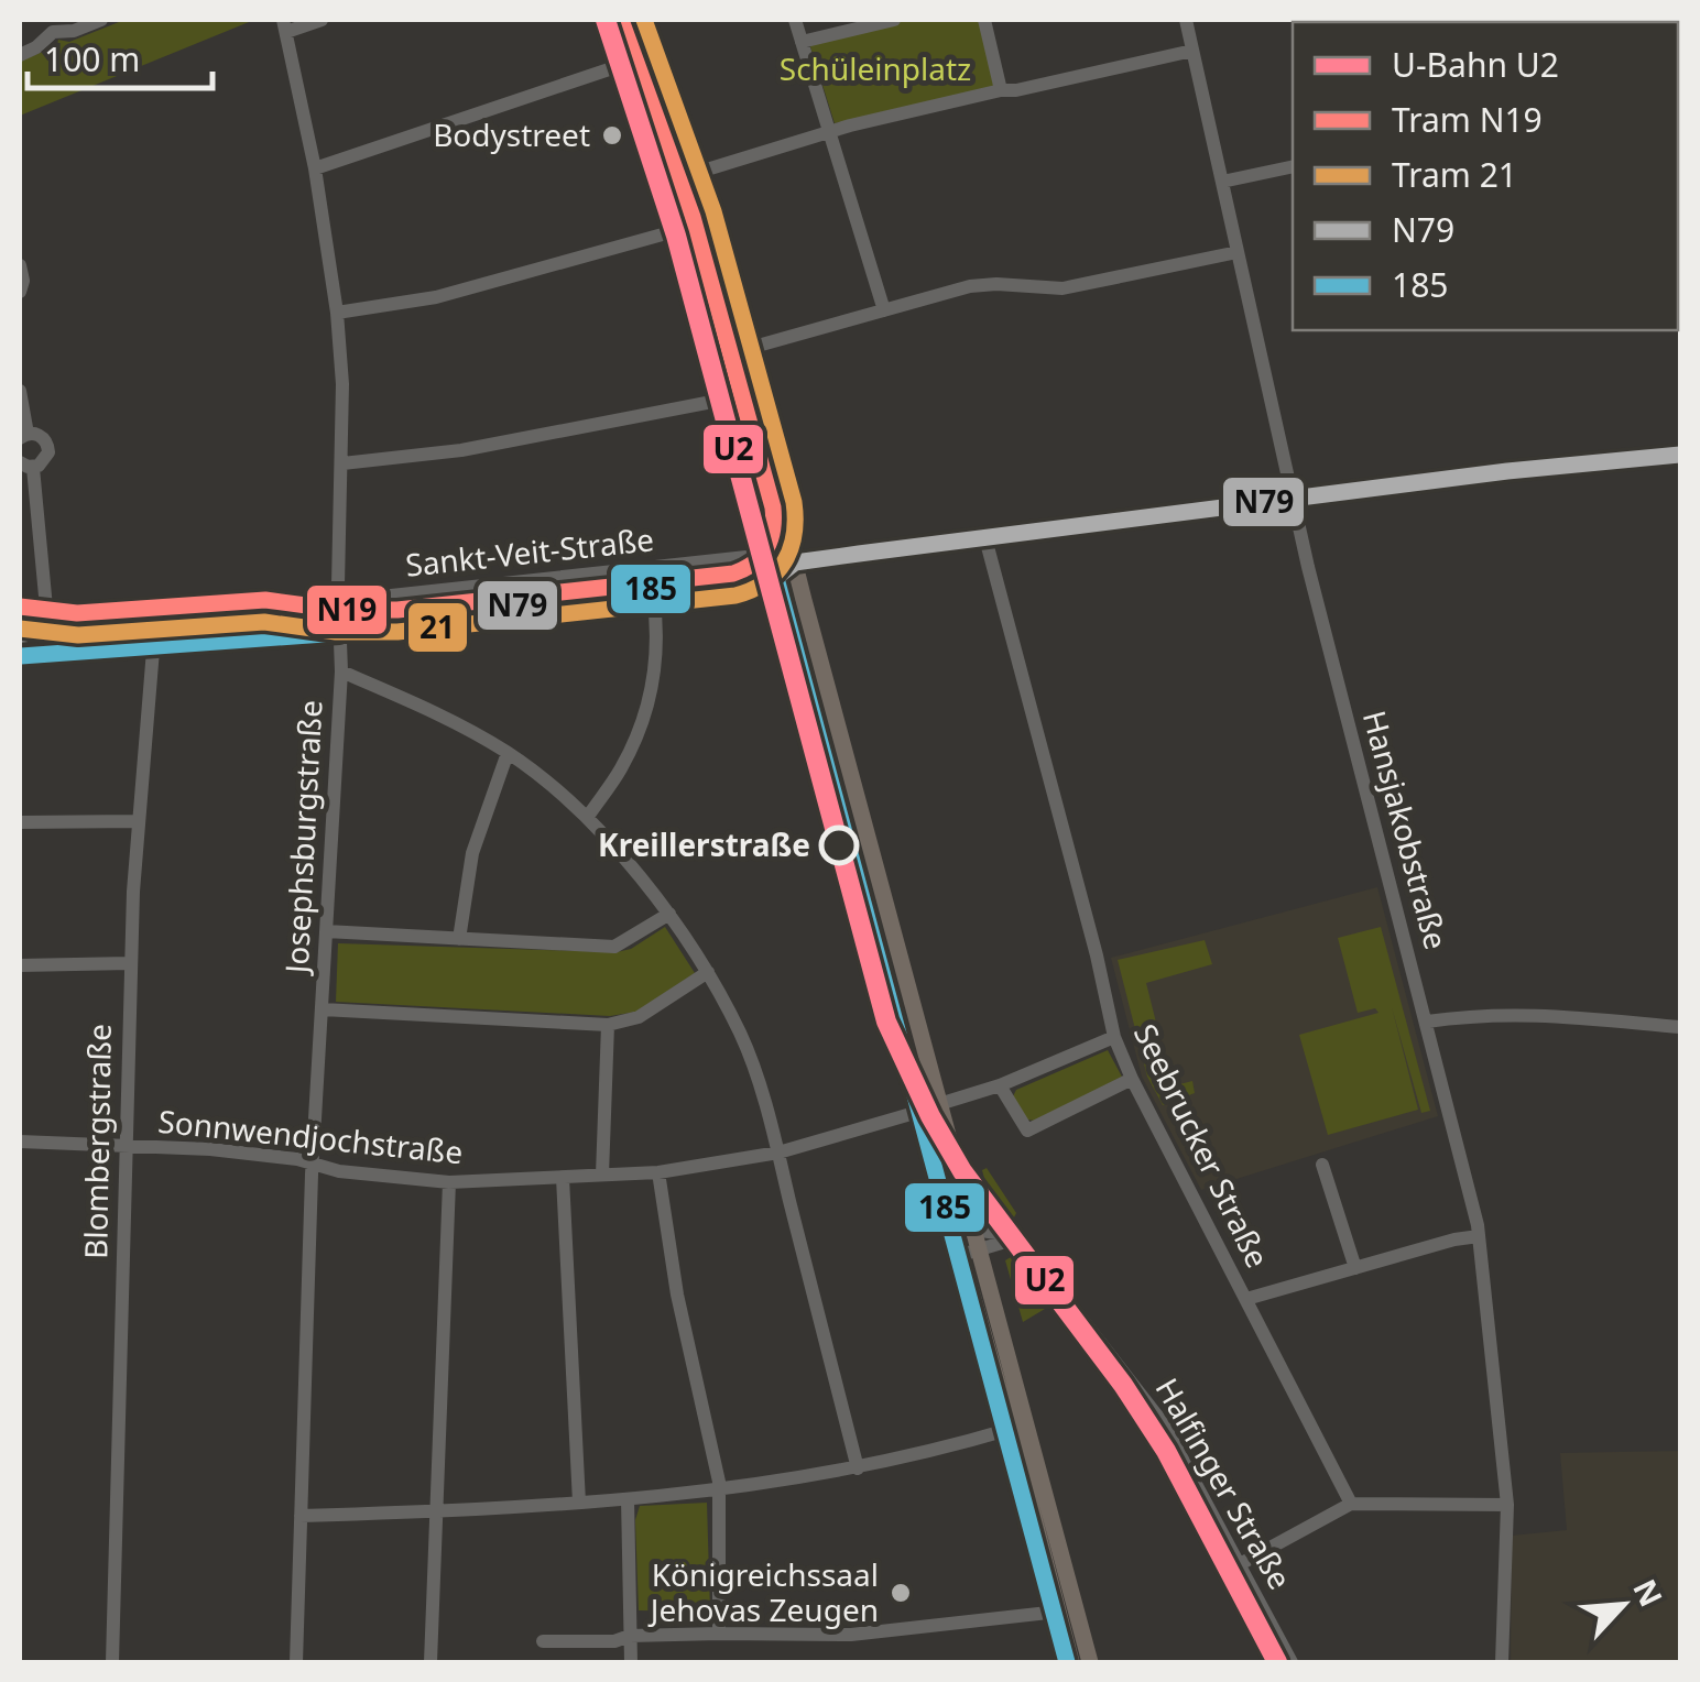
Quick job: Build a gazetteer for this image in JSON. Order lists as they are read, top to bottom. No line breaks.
{"streets":{"street":["Sankt-Veit-Straße","Hansjakobstraße","Josephsburgstraße","Sonnwendjochstraße","Blombergstraße","Seebrucker Straße","Halfinger Straße"]},"crossings":[["Sankt-Veit-Straße","Hansjakobstraße"],["Sankt-Veit-Straße","Josephsburgstraße"],["Sankt-Veit-Straße","Blombergstraße"],["Sankt-Veit-Straße","Seebrucker Straße"],["Josephsburgstraße","Sonnwendjochstraße"],["Sonnwendjochstraße","Blombergstraße"]],"parks":["Schüleinplatz"],"places":["Bodystreet","Kreillerstraße","Königreichssaal Jehovas Zeugen"],"lines":["metro line U2","tram line N19","tram line 21","transit line N79","transit line 185"],"legend":["U-Bahn U2","Tram N19","Tram 21","N79","185"],"scale_bar":"100 m","north":"top right"}
